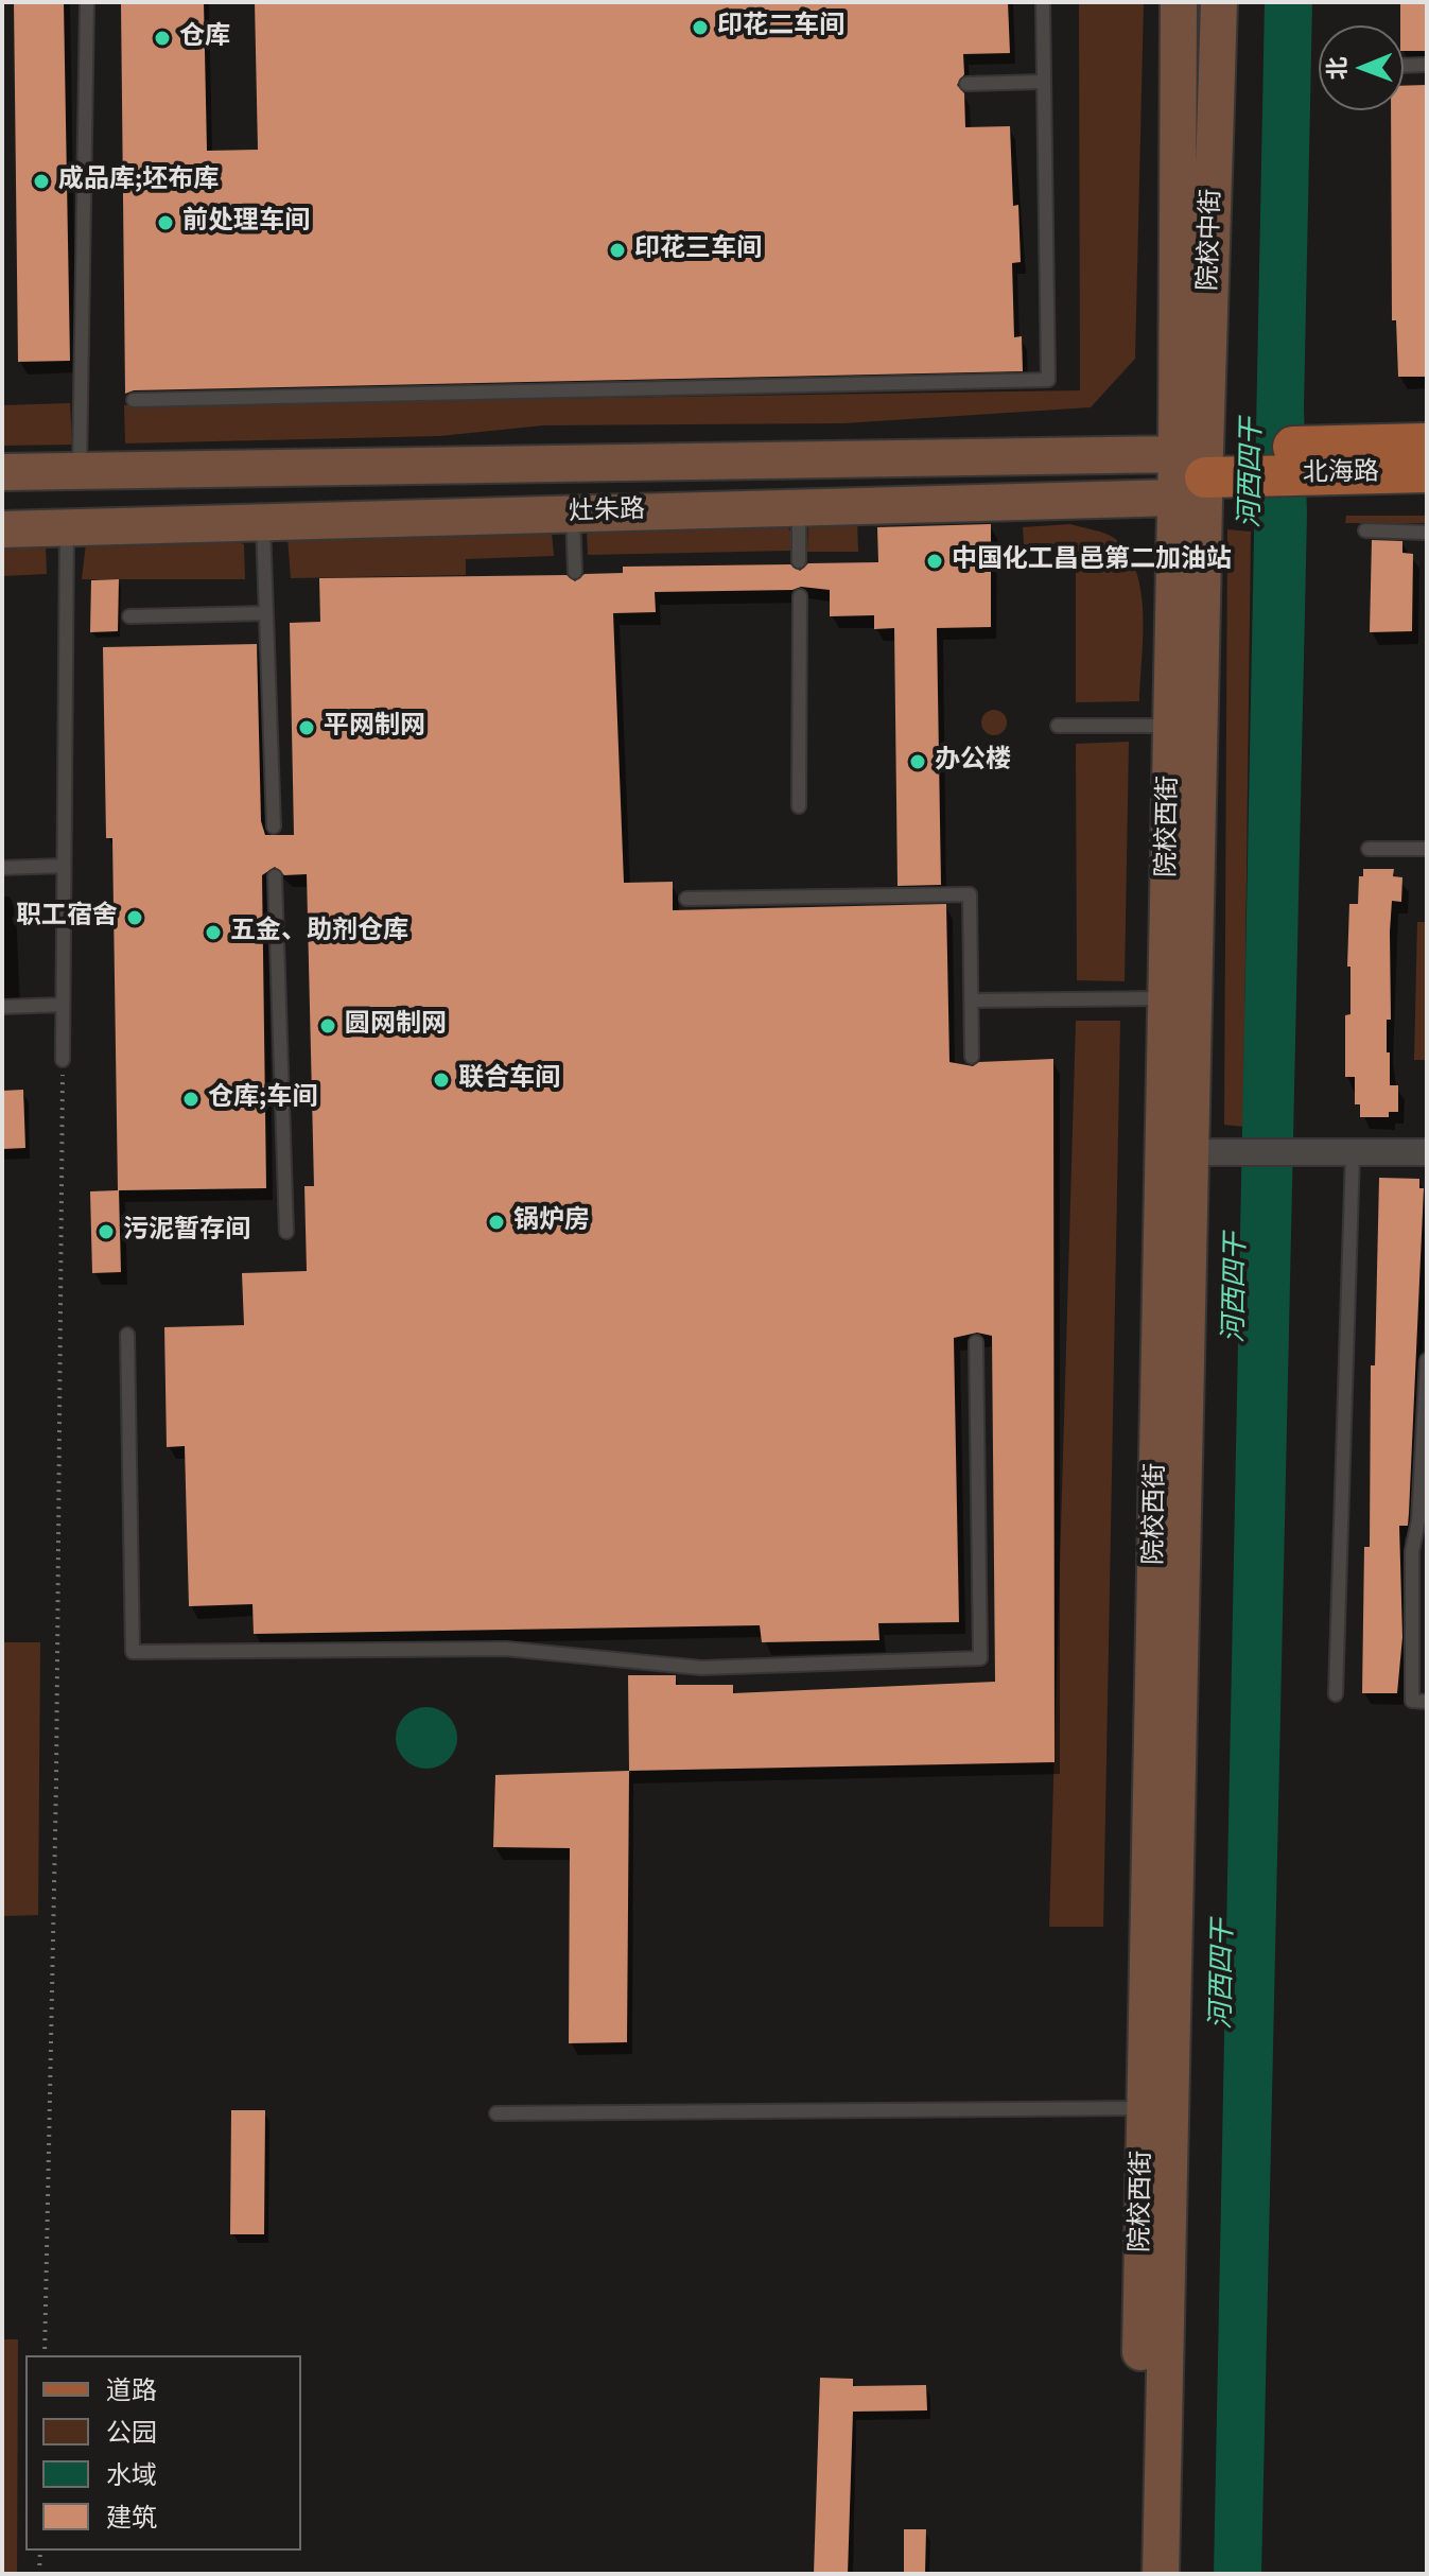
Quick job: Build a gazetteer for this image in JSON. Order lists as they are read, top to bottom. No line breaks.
{"streets":{"main road":["院校中街","北海路","灶朱路","院校西街"]},"crossings":[["院校中街","北海路"],["院校中街","灶朱路"],["院校中街","院校西街"],["北海路","灶朱路"],["北海路","院校西街"],["灶朱路","院校西街"]],"water":["河西四干"],"places":["印花二车间","仓库","成品库;坯布库","前处理车间","印花三车间","中国化工昌邑第二加油站","平网制网","办公楼","职工宿舍","五金、助剂仓库","圆网制网","联合车间","仓库;车间","锅炉房","污泥暂存间"],"legend":["道路","公园","水域","建筑"],"north":"left"}
